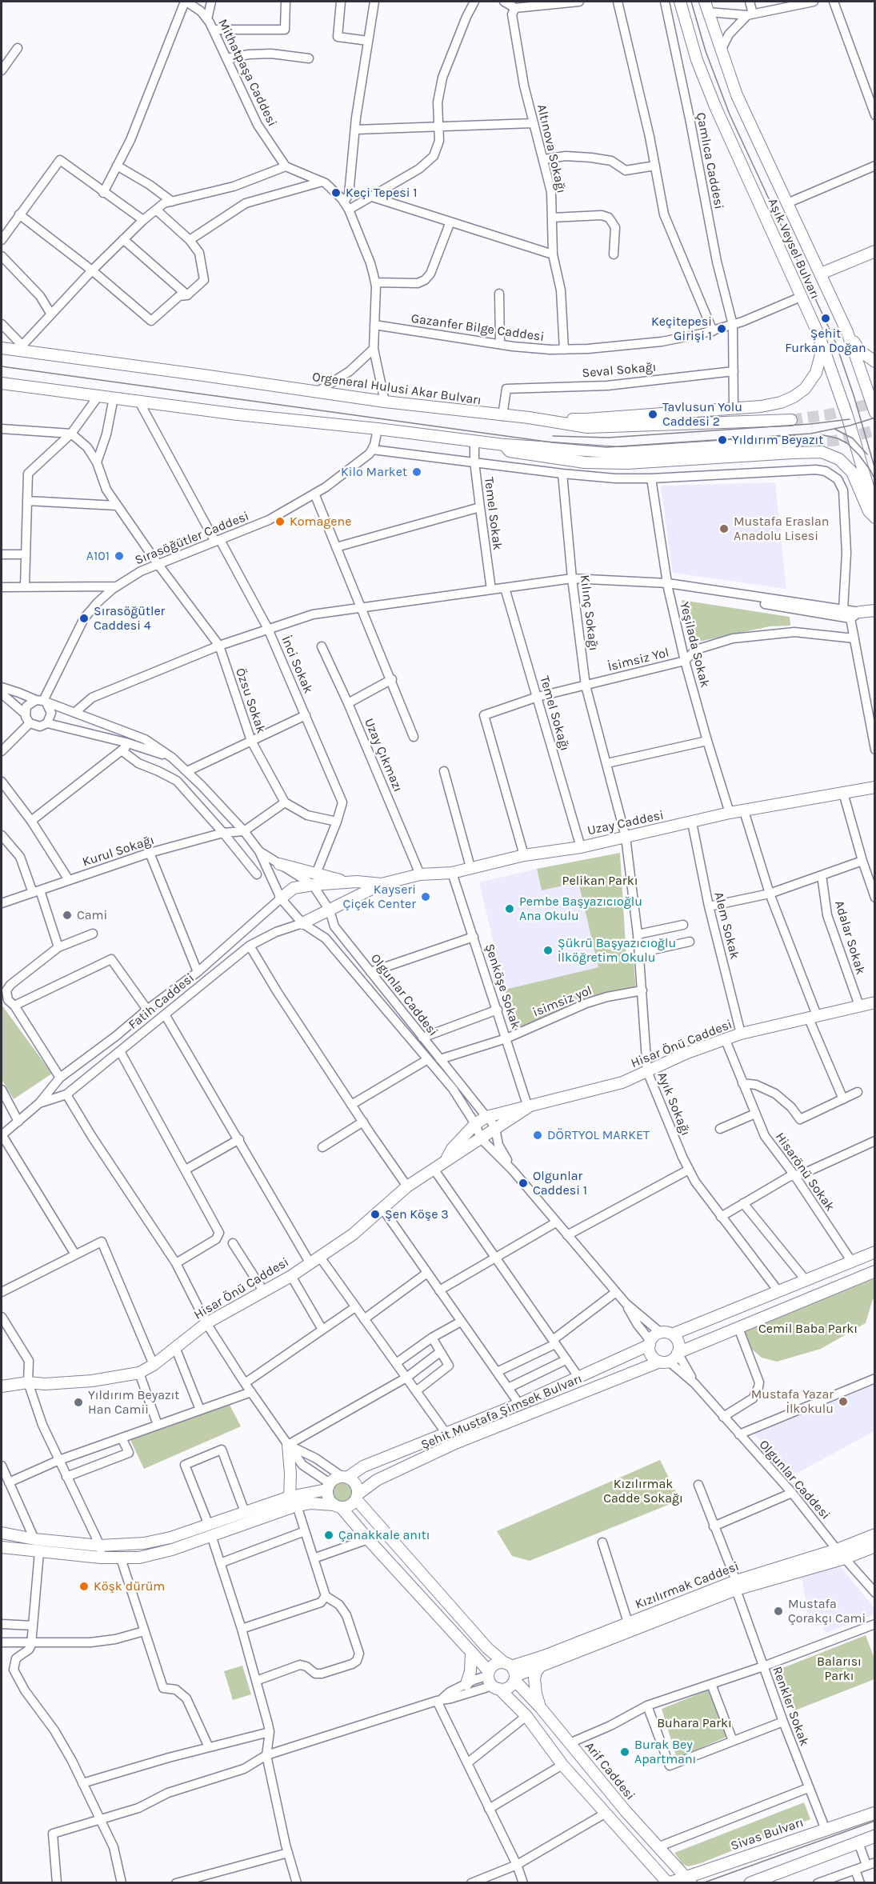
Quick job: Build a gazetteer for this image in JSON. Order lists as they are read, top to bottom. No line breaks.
{"streets":{"highway":["Sivas Bulvarı"],"main road":["Aşık Veysel Bulvarı","Orgeneral Hulusi Akar Bulvarı","Uzay Caddesi","Hisar Önü Caddesi","Şehit Mustafa Şimsek Bulvarı","Kızılırmak Caddesi","Arif Caddesi"],"street":["Mithatpaşa Caddesi","Altınova Sokağı","Çamlıca Caddesi","Gazanfer Bilge Caddesi","Seval Sokağı","Temel Sokak","Sırasöğütler Caddesi","Kılınç Sokağı","Yeşilada Sokak","İsimsiz Yol","İnci Sokak","Özsu Sokak","Temel Sokağı","Uzay Çıkmazı","Kurul Sokağı","Alem Sokak","Adalar Sokak","Şenköşe Sokak","Olgunlar Caddesi","Fatih Caddesi","isimsiz yol","Ayık Sokağı","Hisarönü Sokak","Renkler Sokak"]},"crossings":[["Altınova Sokağı","Gazanfer Bilge Caddesi"],["Çamlıca Caddesi","Gazanfer Bilge Caddesi"],["Çamlıca Caddesi","Seval Sokağı"],["Aşık Veysel Bulvarı","Gazanfer Bilge Caddesi"],["Seval Sokağı","Orgeneral Hulusi Akar Bulvarı"],["Sırasöğütler Caddesi","İnci Sokak"],["Sırasöğütler Caddesi","Özsu Sokak"],["Sırasöğütler Caddesi","Olgunlar Caddesi"],["Kılınç Sokağı","İsimsiz Yol"],["Kılınç Sokağı","Uzay Caddesi"],["Kılınç Sokağı","Ayık Sokağı"],["Yeşilada Sokak","İsimsiz Yol"],["Yeşilada Sokak","Uzay Caddesi"],["İsimsiz Yol","Temel Sokağı"],["İsimsiz Yol","Uzay Caddesi"],["Temel Sokağı","Uzay Caddesi"],["Uzay Çıkmazı","Uzay Caddesi"],["Uzay Caddesi","Alem Sokak"],["Uzay Caddesi","Şenköşe Sokak"],["Uzay Caddesi","Olgunlar Caddesi"],["Uzay Caddesi","Fatih Caddesi"],["Uzay Caddesi","Ayık Sokağı"],["Kurul Sokağı","Olgunlar Caddesi"],["Alem Sokak","Hisar Önü Caddesi"],["Adalar Sokak","Hisar Önü Caddesi"],["Şenköşe Sokak","isimsiz yol"],["Şenköşe Sokak","Hisar Önü Caddesi"],["Olgunlar Caddesi","Fatih Caddesi"],["Olgunlar Caddesi","isimsiz yol"],["Olgunlar Caddesi","Hisar Önü Caddesi"],["Olgunlar Caddesi","Kızılırmak Caddesi"],["isimsiz yol","Ayık Sokağı"],["Hisar Önü Caddesi","Ayık Sokağı"],["Hisar Önü Caddesi","Hisarönü Sokak"],["Şehit Mustafa Şimsek Bulvarı","Arif Caddesi"],["Kızılırmak Caddesi","Renkler Sokak"],["Kızılırmak Caddesi","Arif Caddesi"],["Renkler Sokak","Sivas Bulvarı"],["Arif Caddesi","Sivas Bulvarı"]],"parks":["Pelikan Parkı","Cemil Baba Parkı","Kızılırmak Cadde Sokağı","Balarısı Parkı","Buhara Parkı"],"places":["Keçi Tepesi 1","Şehit Furkan Doğan","Keçitepesi Girişi 1","Tavlusun Yolu Caddesi 2","Yıldırım Beyazıt","Kilo Market","Komagene","Mustafa Eraslan Anadolu Lisesi","A101","Sırasöğütler Caddesi 4","Kayseri Çiçek Center","Pembe Başyazıcıoğlu Ana Okulu","Cami","Şükrü Başyazıcıoğlu İlköğretim Okulu","DÖRTYOL MARKET","Olgunlar Caddesi 1","Şen Köşe 3","Mustafa Yazar İlkokulu","Yıldırım Beyazıt Han Camii","Çanakkale anıtı","Köşk dürüm","Mustafa Çorakçı Cami","Burak Bey Apartmanı"]}
